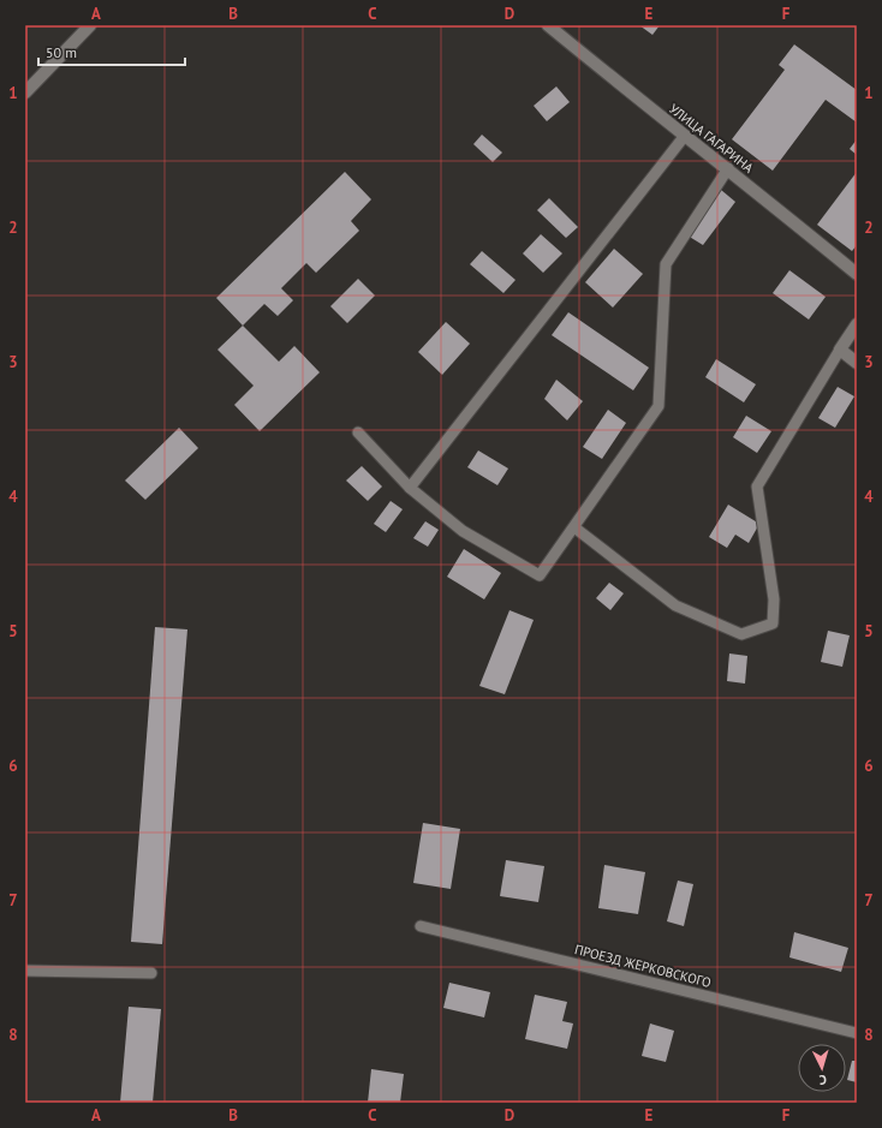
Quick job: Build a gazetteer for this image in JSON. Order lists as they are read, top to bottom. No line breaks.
{"streets":{"street":["УЛИЦА ГАГАРИНА"],"lane":["ПРОЕЗД ЖЕРКОВСКОГО"]},"scale_bar":"50 m","north":"bottom","grid":{"columns":["A","B","C","D","E","F"],"rows":["1","2","3","4","5","6","7","8"]}}
